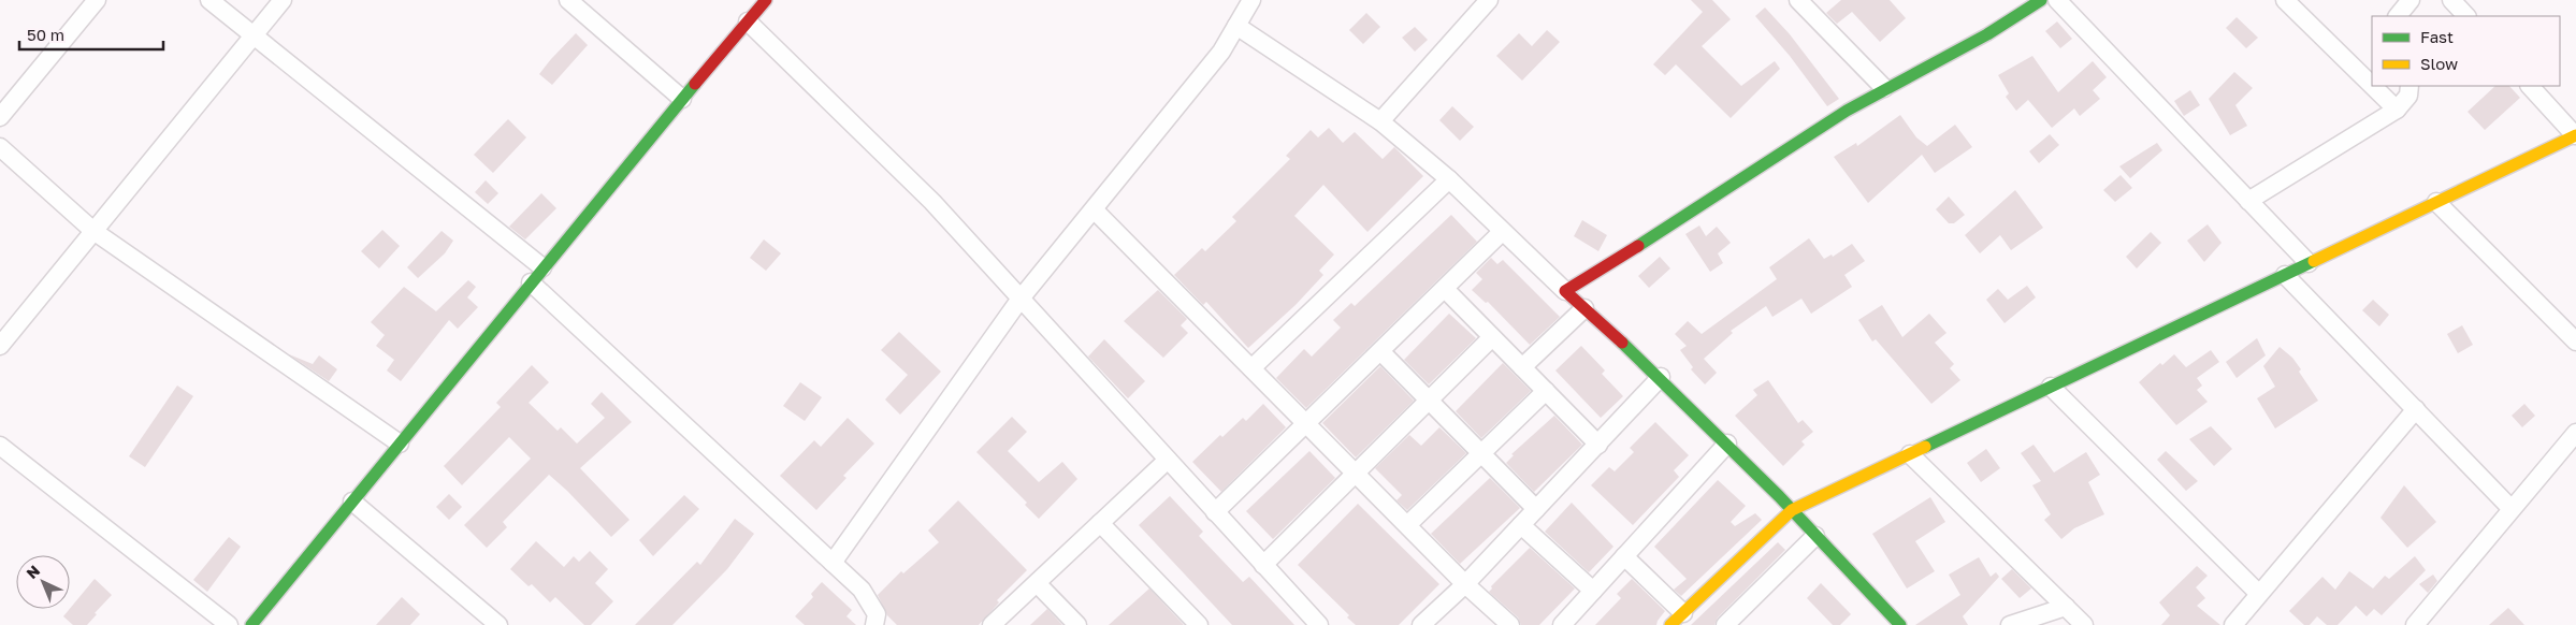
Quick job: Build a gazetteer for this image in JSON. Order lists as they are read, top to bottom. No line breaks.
{"legend":["Fast","Slow"],"scale_bar":"50 m","north":"top left"}
